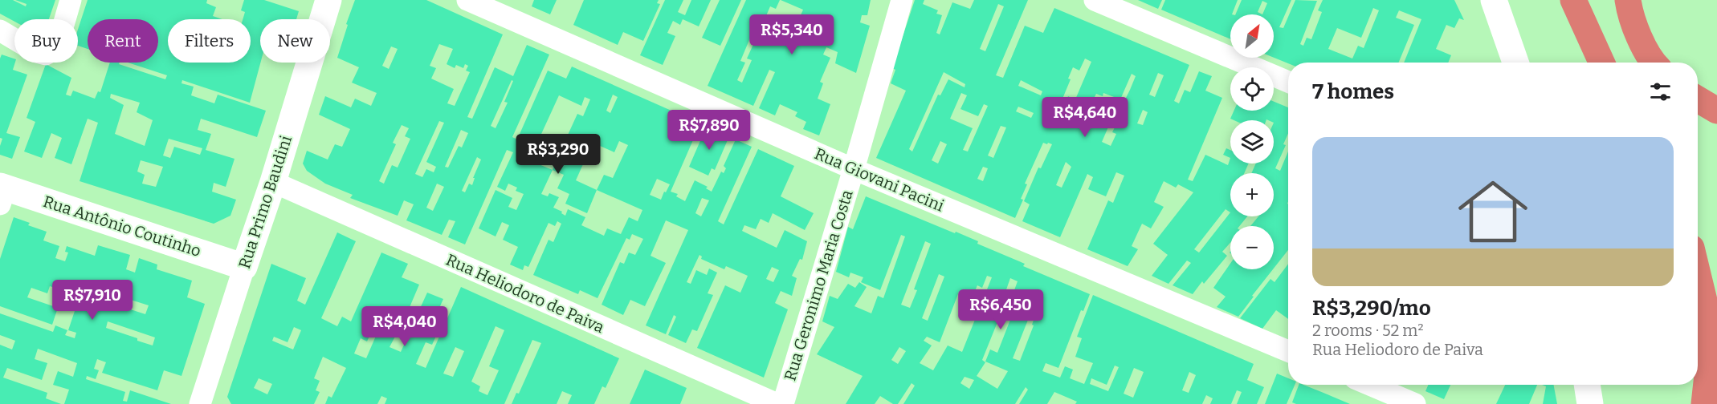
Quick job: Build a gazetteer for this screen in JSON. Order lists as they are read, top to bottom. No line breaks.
{"streets":{"street":["Rua Giovani Pacini","Rua Primo Baudini","Rua Antônio Coutinho","Rua Geronimo Maria Costa","Rua Heliodoro de Paiva"]},"crossings":[["Rua Giovani Pacini","Rua Geronimo Maria Costa"],["Rua Primo Baudini","Rua Antônio Coutinho"],["Rua Primo Baudini","Rua Heliodoro de Paiva"]],"north":"top right","page":{"map_buttons":["+","−"],"price":["R$5,340","R$4,640","R$7,890","R$3,290","R$7,910","R$6,450","R$4,040"],"chip":["Buy","Rent","Filters","New"],"heading":"7 homes","list":[{"name":"R$3,290/mo","note":"2 rooms · 52 m² · Rua Heliodoro de Paiva"}]}}
